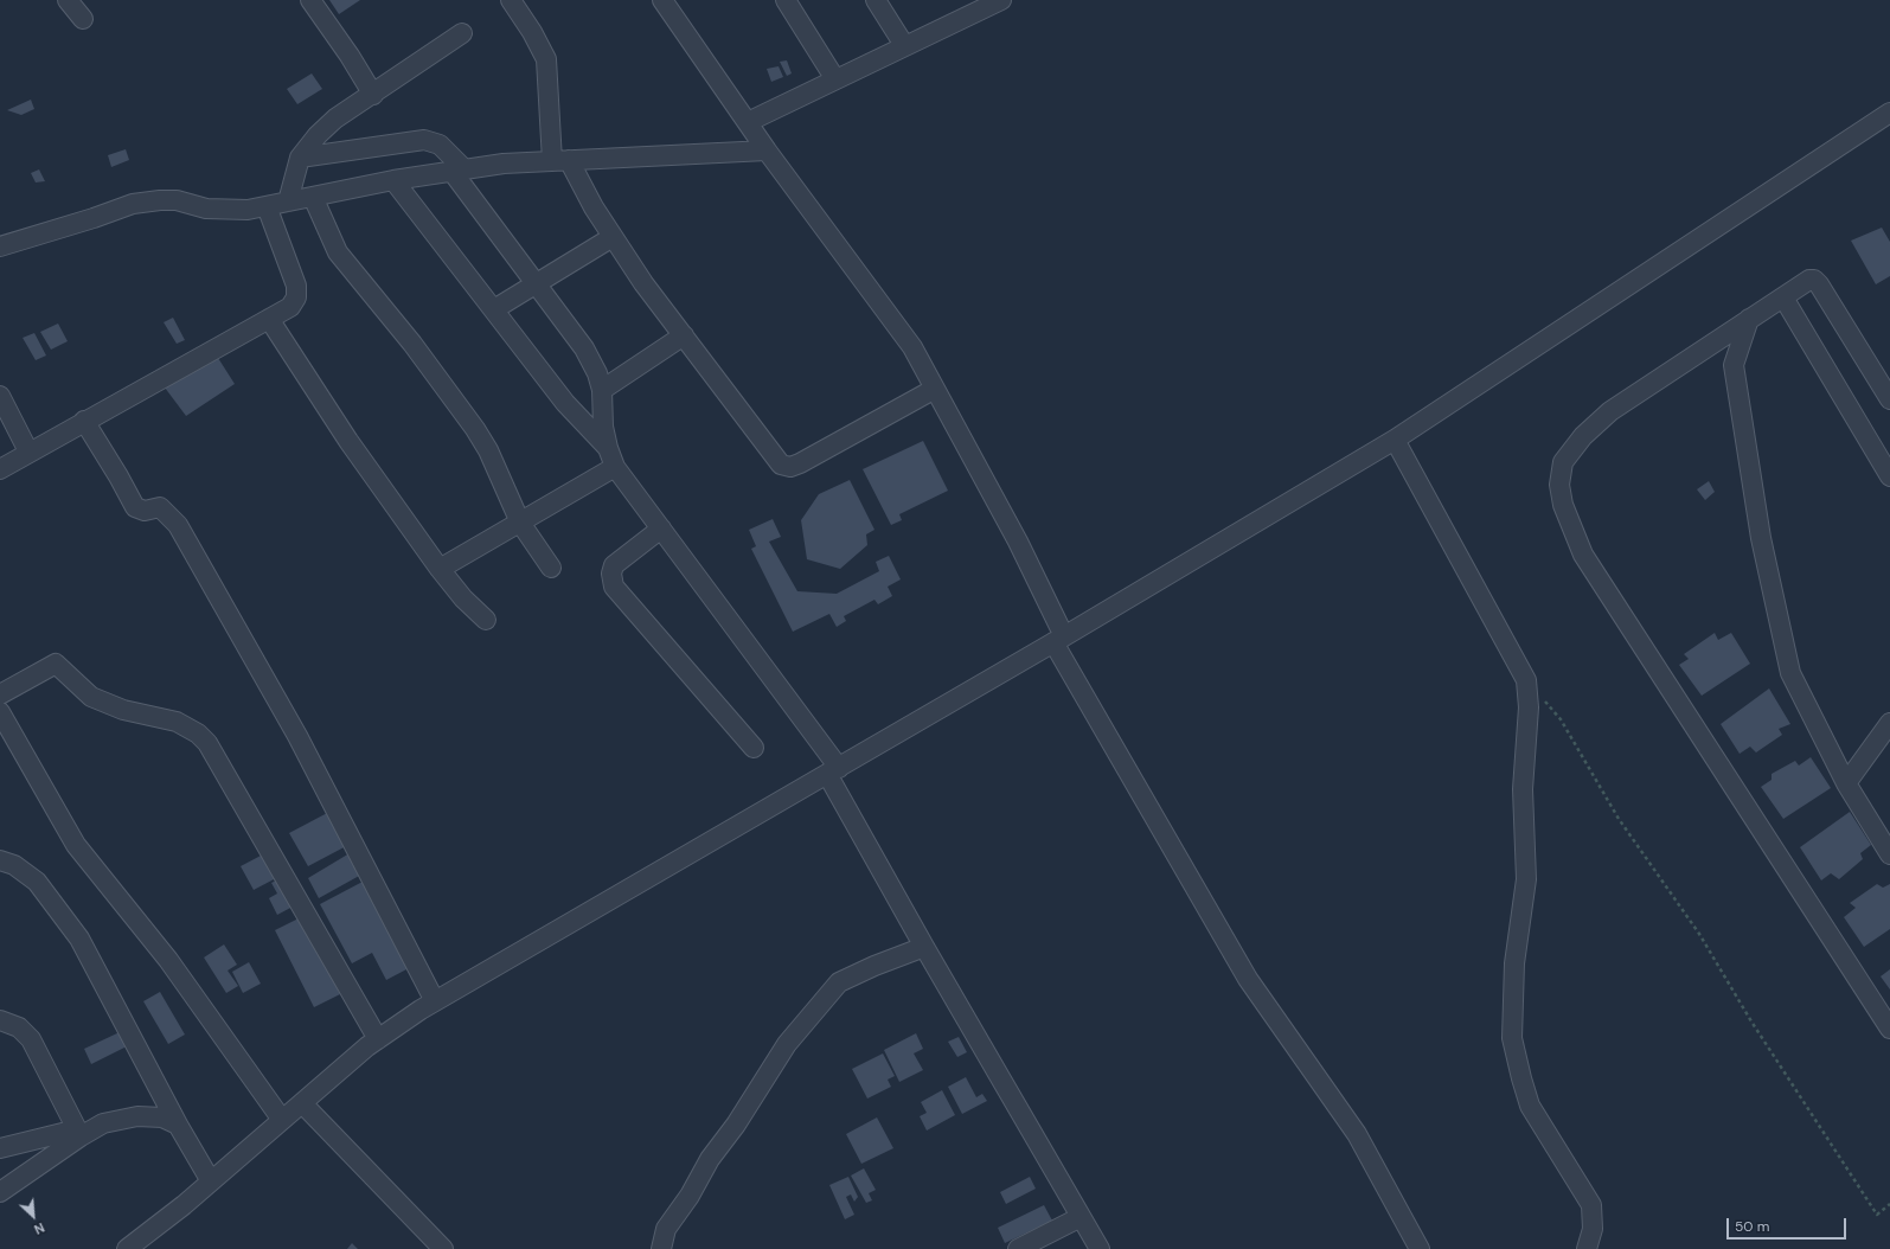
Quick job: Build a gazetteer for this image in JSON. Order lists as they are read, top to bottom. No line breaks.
{"scale_bar":"50 m","north":"bottom right"}
